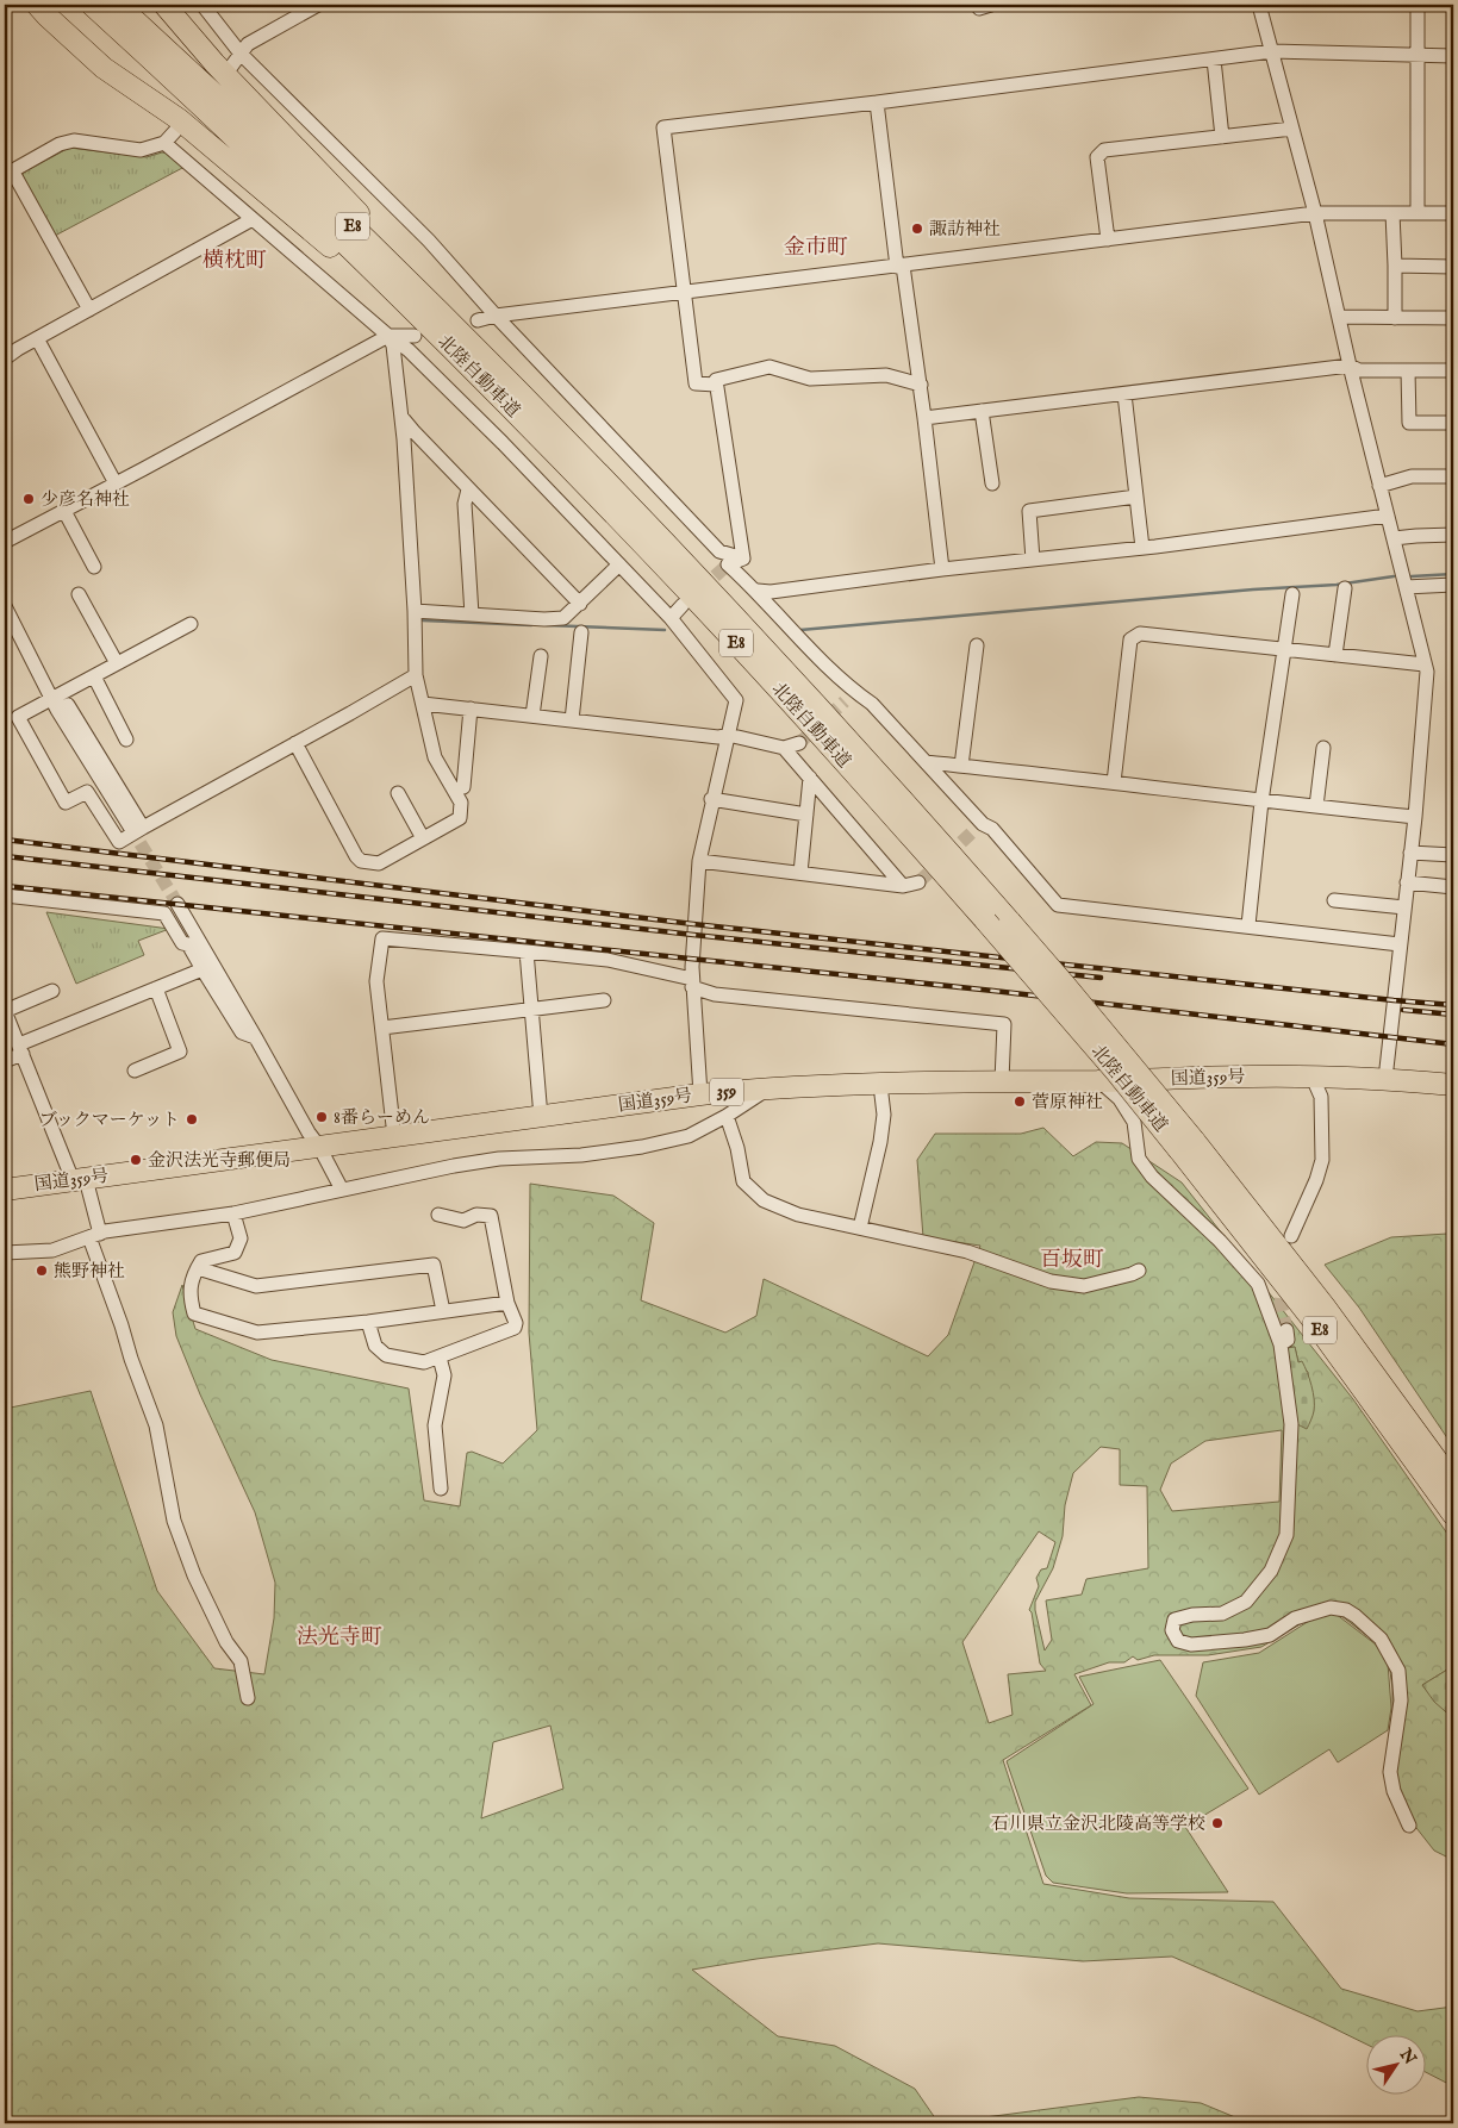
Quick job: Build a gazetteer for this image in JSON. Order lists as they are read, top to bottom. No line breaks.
{"streets":{"highway":["E8","北陸自動車道","国道359号","359"]},"districts":["金市町","横枕町","百坂町","法光寺町"],"places":["諏訪神社","少彦名神社","菅原神社","8番らーめん","ブックマーケット","金沢法光寺郵便局","熊野神社","石川県立金沢北陵高等学校"],"north":"top right"}
